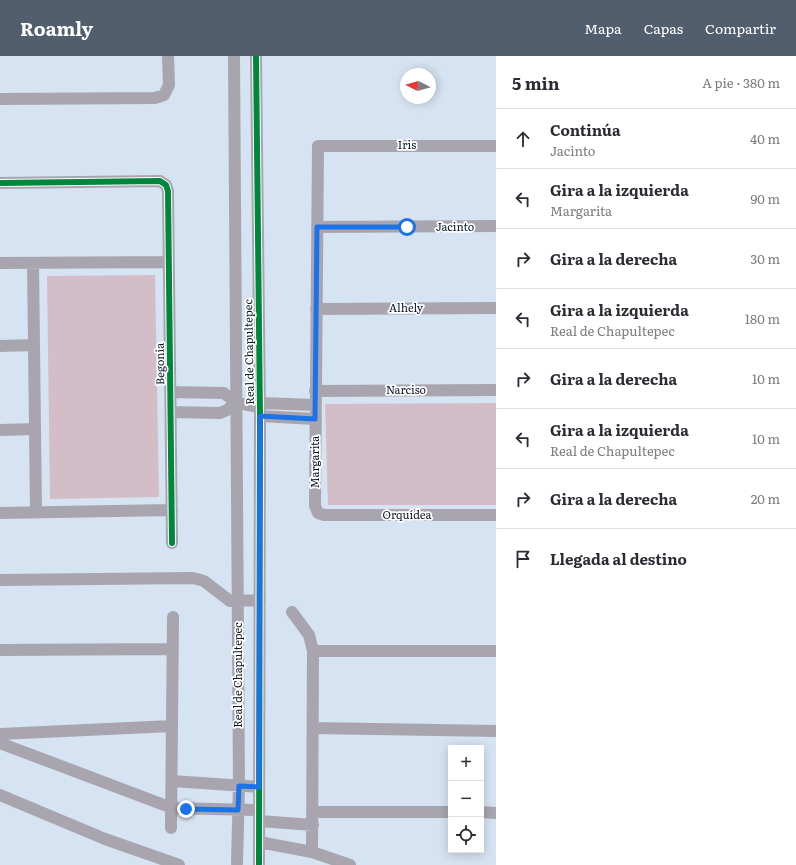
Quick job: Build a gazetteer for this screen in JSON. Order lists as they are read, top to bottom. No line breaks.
{"streets":{"street":["Iris","Jacinto","Alhely","Real de Chapultepec","Begonia","Narciso","Margarita","Orquídea"]},"crossings":[["Iris","Margarita"],["Jacinto","Margarita"],["Alhely","Margarita"],["Narciso","Margarita"],["Margarita","Orquídea"]],"north":"left","page":{"header":"Roamly","nav":["Mapa","Capas","Compartir"],"heading":["5 min","A pie · 380 m"],"list":[["Continúa","Jacinto","40 m"],["Gira a la izquierda","Margarita","90 m"],["Gira a la derecha","30 m"],["Gira a la izquierda","Real de Chapultepec","180 m"],["Gira a la derecha","10 m"],["Gira a la izquierda","Real de Chapultepec","10 m"],["Gira a la derecha","20 m"],"Llegada al destino"],"map_buttons":["+","−"]}}
